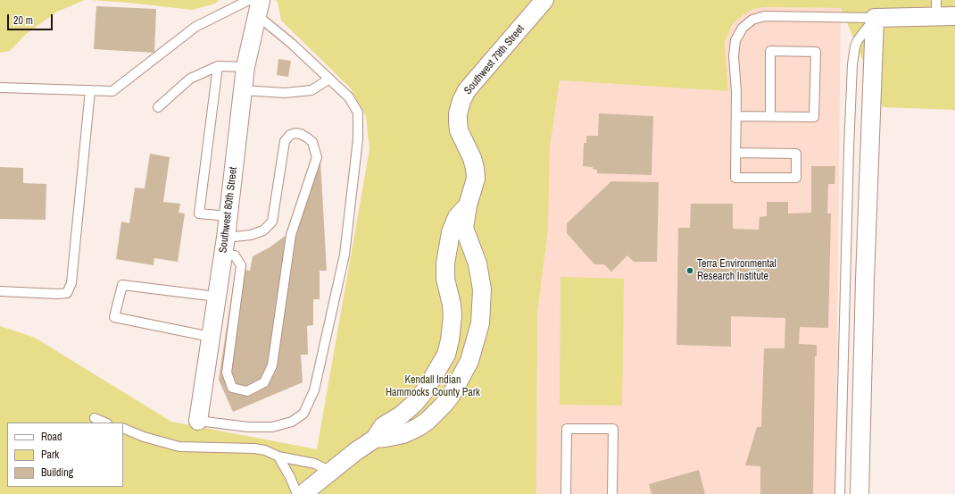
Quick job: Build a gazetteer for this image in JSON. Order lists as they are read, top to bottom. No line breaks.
{"streets":{"street":["Southwest 79th Street","Southwest 80th Street"]},"parks":["Kendall Indian Hammocks County Park"],"places":["Terra Environmental Research Institute"],"legend":["Road","Park","Building"],"scale_bar":"20 m"}
